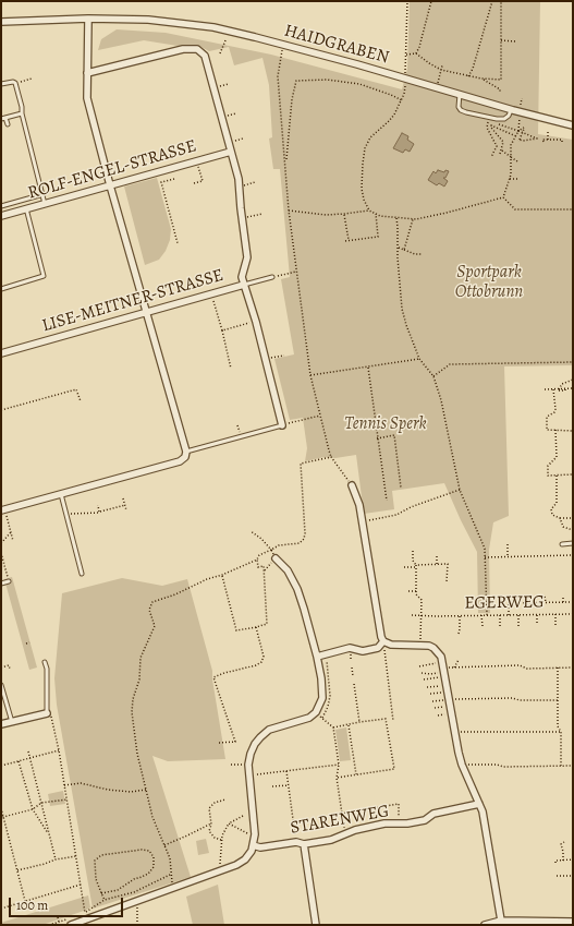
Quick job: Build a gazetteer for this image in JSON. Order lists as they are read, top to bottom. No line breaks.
{"streets":{"street":["HAIDGRABEN","ROLF-ENGEL-STRASSE","LISE-MEITNER-STRASSE","STARENWEG"],"path":["EGERWEG"]},"parks":["Sportpark Ottobrunn","Tennis Sperk"],"scale_bar":"100 m"}
